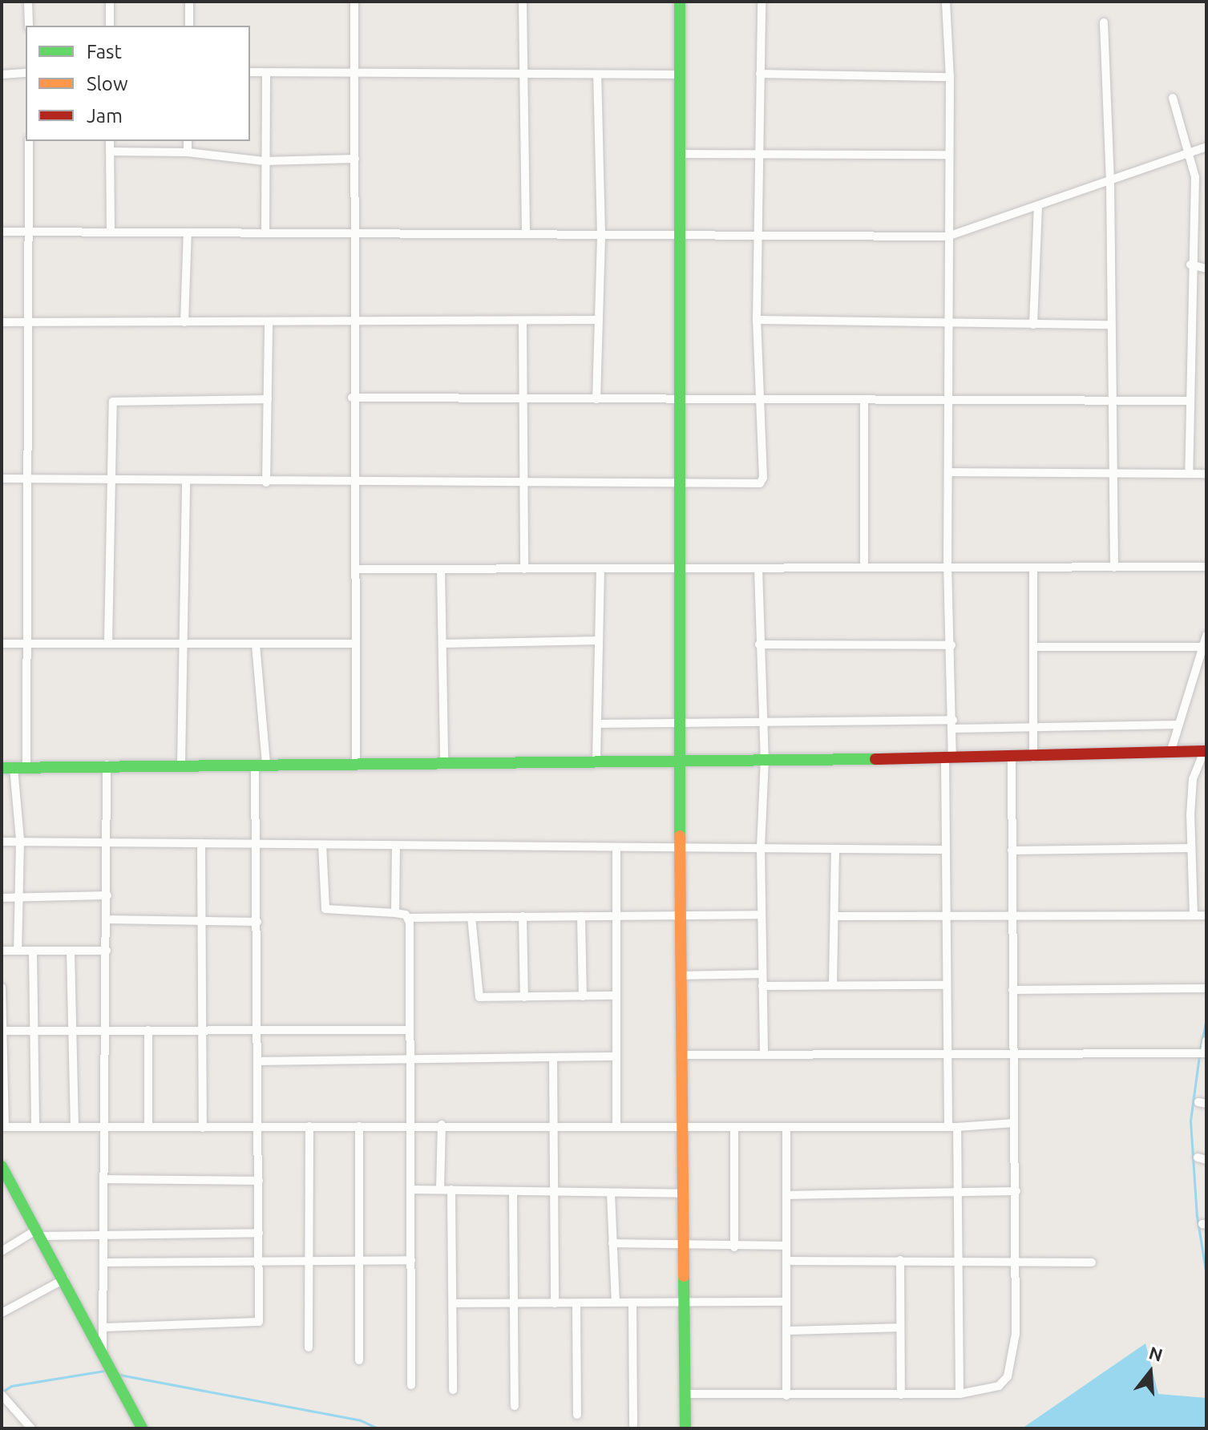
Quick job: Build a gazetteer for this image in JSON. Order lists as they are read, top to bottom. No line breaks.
{"legend":["Fast","Slow","Jam"],"north":"top"}
